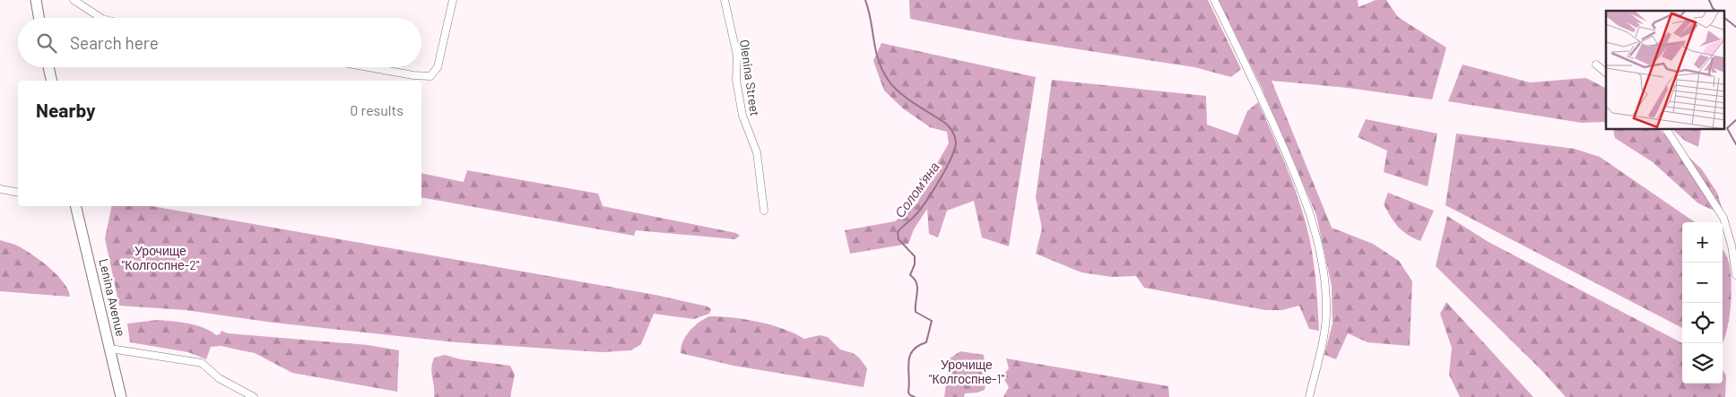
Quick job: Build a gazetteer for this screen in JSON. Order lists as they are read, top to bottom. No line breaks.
{"streets":{"main road":["Lenina Avenue"],"street":["Olenina Street"]},"water":["Солом'яна"],"parks":["Урочище \"Колгоспне-2\"","Урочище \"Колгоспне-1\""],"page":{"search":"Search here","heading":["Nearby","0 results"],"map_buttons":["+","−"]}}
